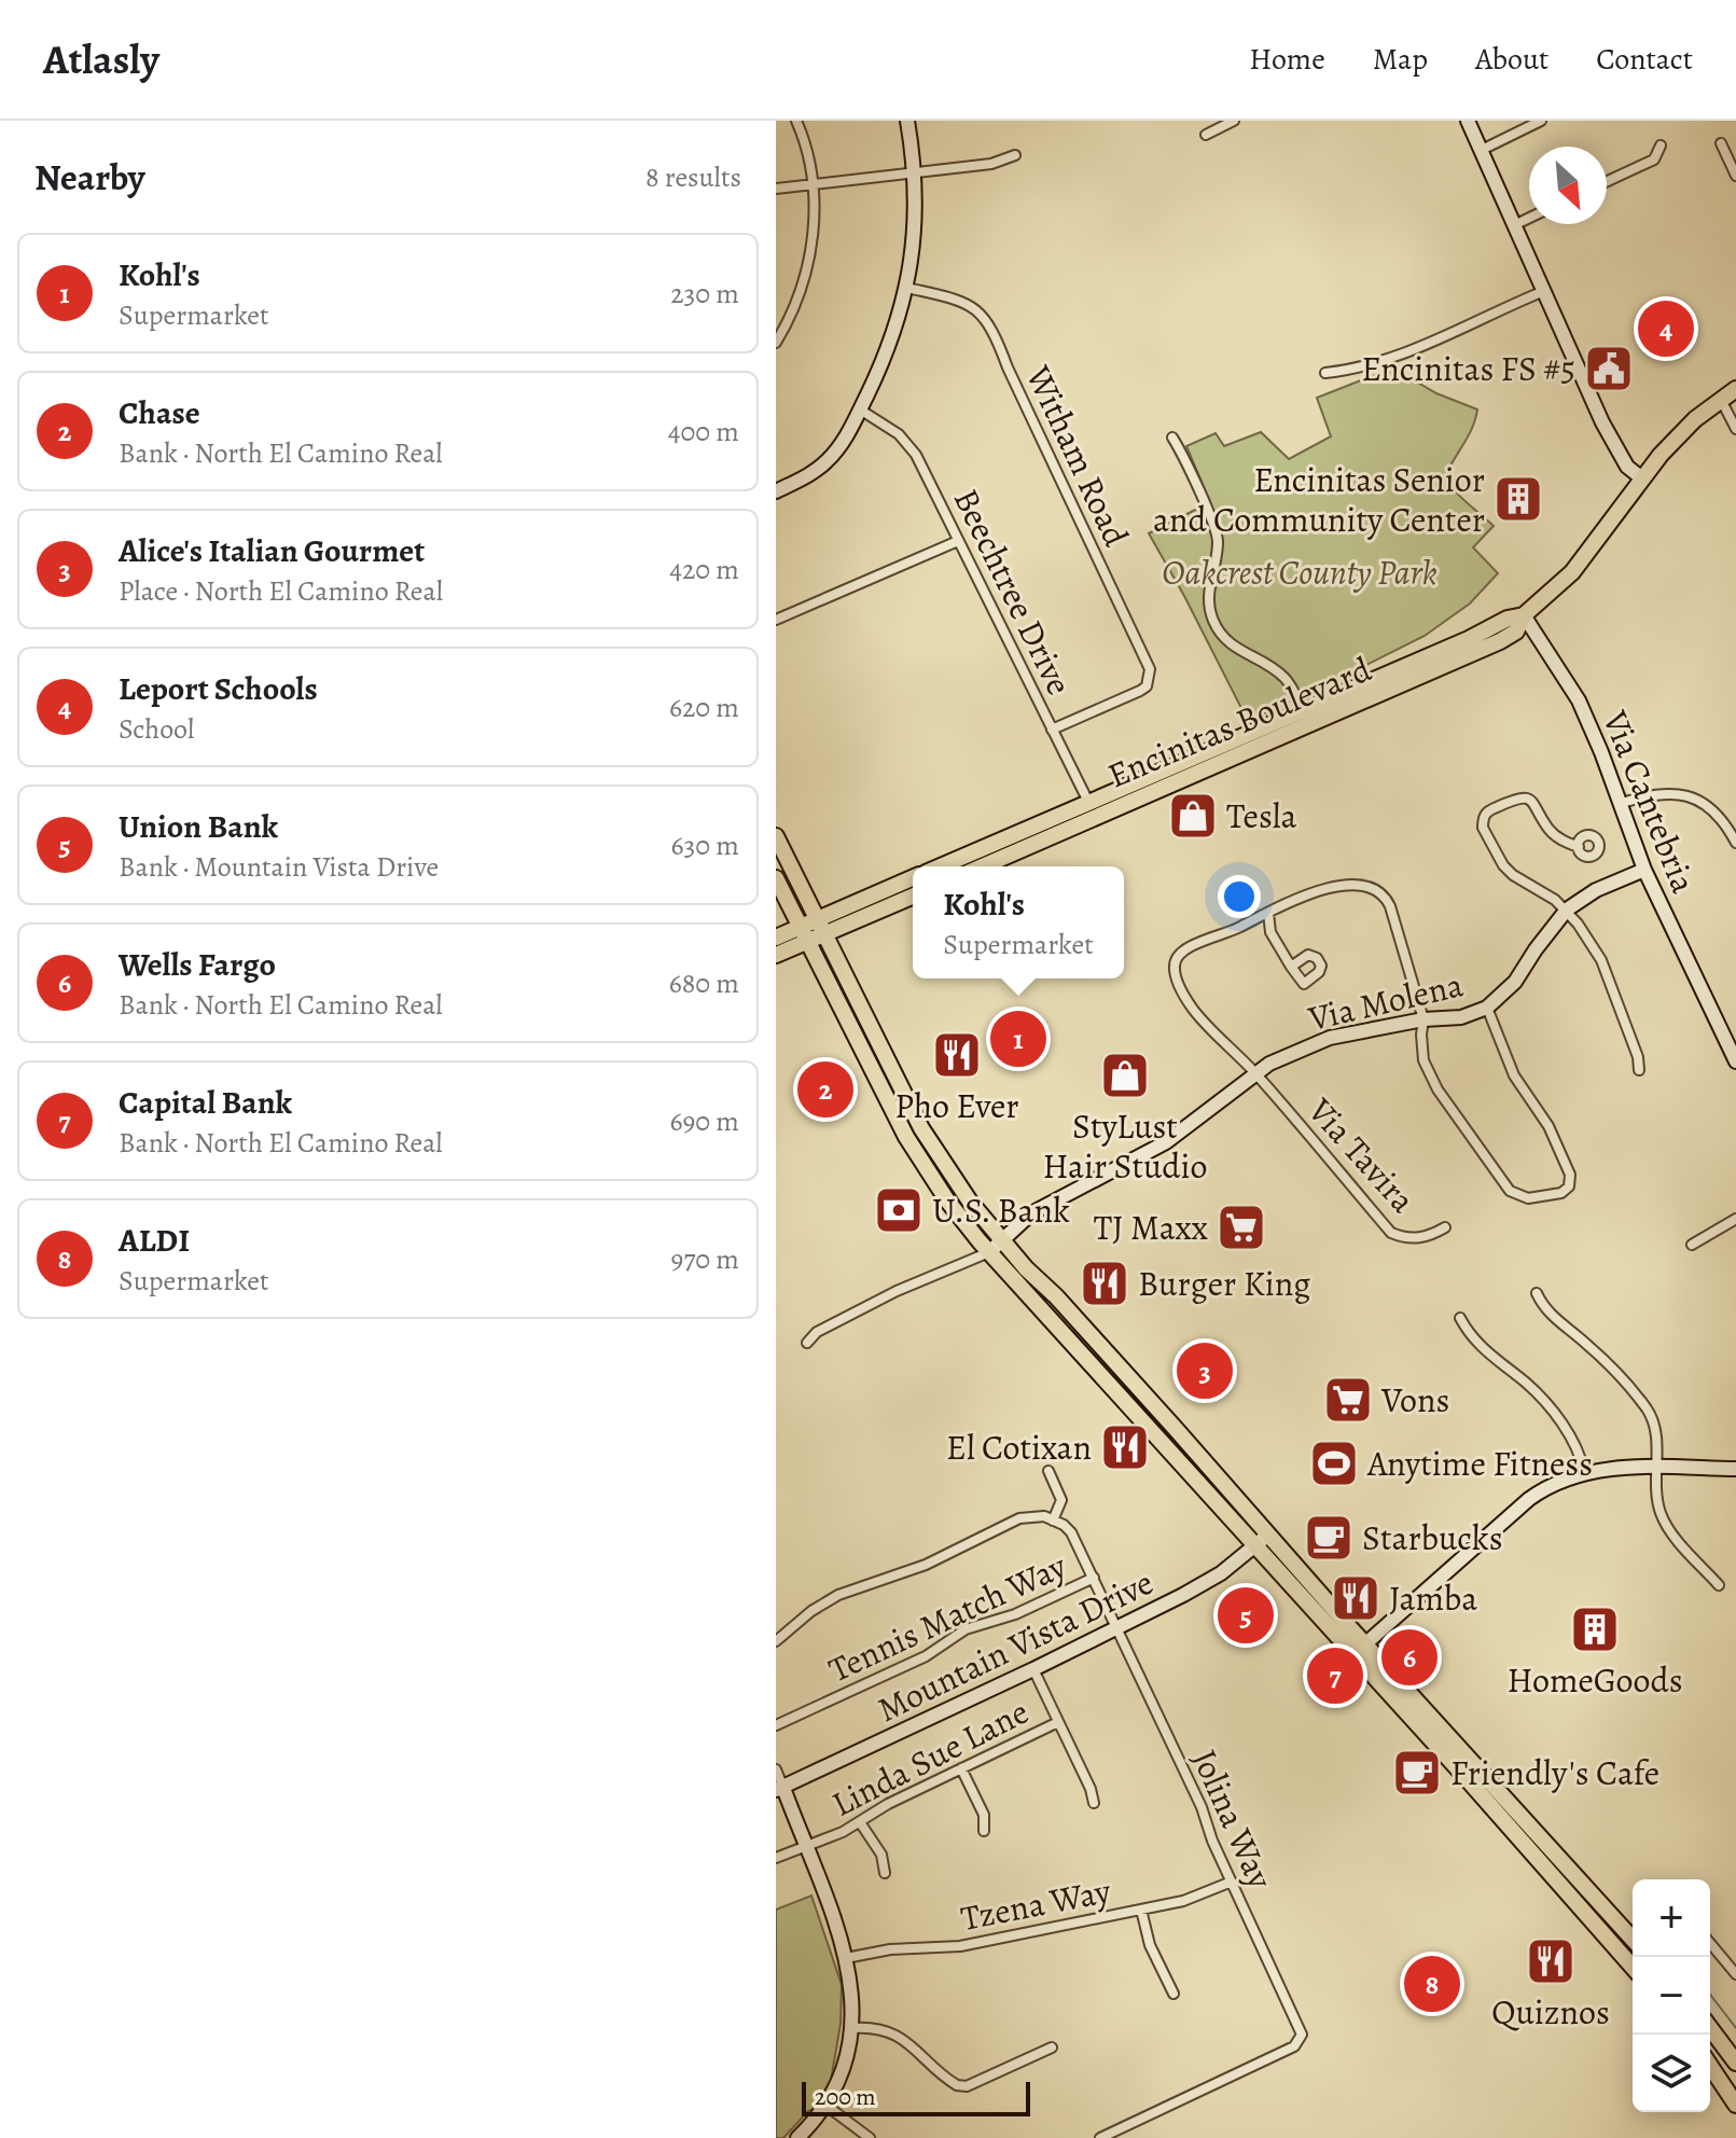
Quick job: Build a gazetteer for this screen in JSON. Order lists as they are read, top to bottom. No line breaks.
{"streets":{"main road":["Encinitas Boulevard"],"street":["Witham Road","Beechtree Drive","Via Cantebria","Via Molena","Via Tavira","Tennis Match Way","Mountain Vista Drive","Linda Sue Lane","Jolina Way","Tzena Way"]},"crossings":[["Witham Road","Beechtree Drive"],["Beechtree Drive","Encinitas Boulevard"],["Encinitas Boulevard","Via Cantebria"],["Via Cantebria","Via Molena"],["Via Molena","Via Tavira"],["Tennis Match Way","Jolina Way"],["Mountain Vista Drive","Jolina Way"],["Jolina Way","Tzena Way"]],"parks":["Oakcrest County Park"],"places":{"public building":["Encinitas FS #5"],"building":["Encinitas Senior and Community Center","HomeGoods"],"shop":["Tesla","StyLust Hair Studio"],"restaurant":["Pho Ever","Burger King","El Cotixan","Jamba","Quiznos"],"bank":["U.S. Bank"],"supermarket":["TJ Maxx","Vons"],"sports":["Anytime Fitness"],"cafe":["Starbucks","Friendly's Cafe"]},"scale_bar":"200 m","north":"bottom right","page":{"header":"Atlasly","nav":["Home","Map","About","Contact"],"heading":["Nearby","8 results"],"list":[{"mark":"1","name":"Kohl's","note":"Supermarket","value":"230 m"},{"mark":"2","name":"Chase","note":"Bank · North El Camino Real","value":"400 m"},{"mark":"3","name":"Alice's Italian Gourmet","note":"Place · North El Camino Real","value":"420 m"},{"mark":"4","name":"Leport Schools","note":"School","value":"620 m"},{"mark":"5","name":"Union Bank","note":"Bank · Mountain Vista Drive","value":"630 m"},{"mark":"6","name":"Wells Fargo","note":"Bank · North El Camino Real","value":"680 m"},{"mark":"7","name":"Capital Bank","note":"Bank · North El Camino Real","value":"690 m"},{"mark":"8","name":"ALDI","note":"Supermarket","value":"970 m"}],"pins":["4","1","2","3","5","6","7","8"],"popup":["Kohl's","Supermarket"],"map_buttons":["+","−"],"scale":"200 m"}}
